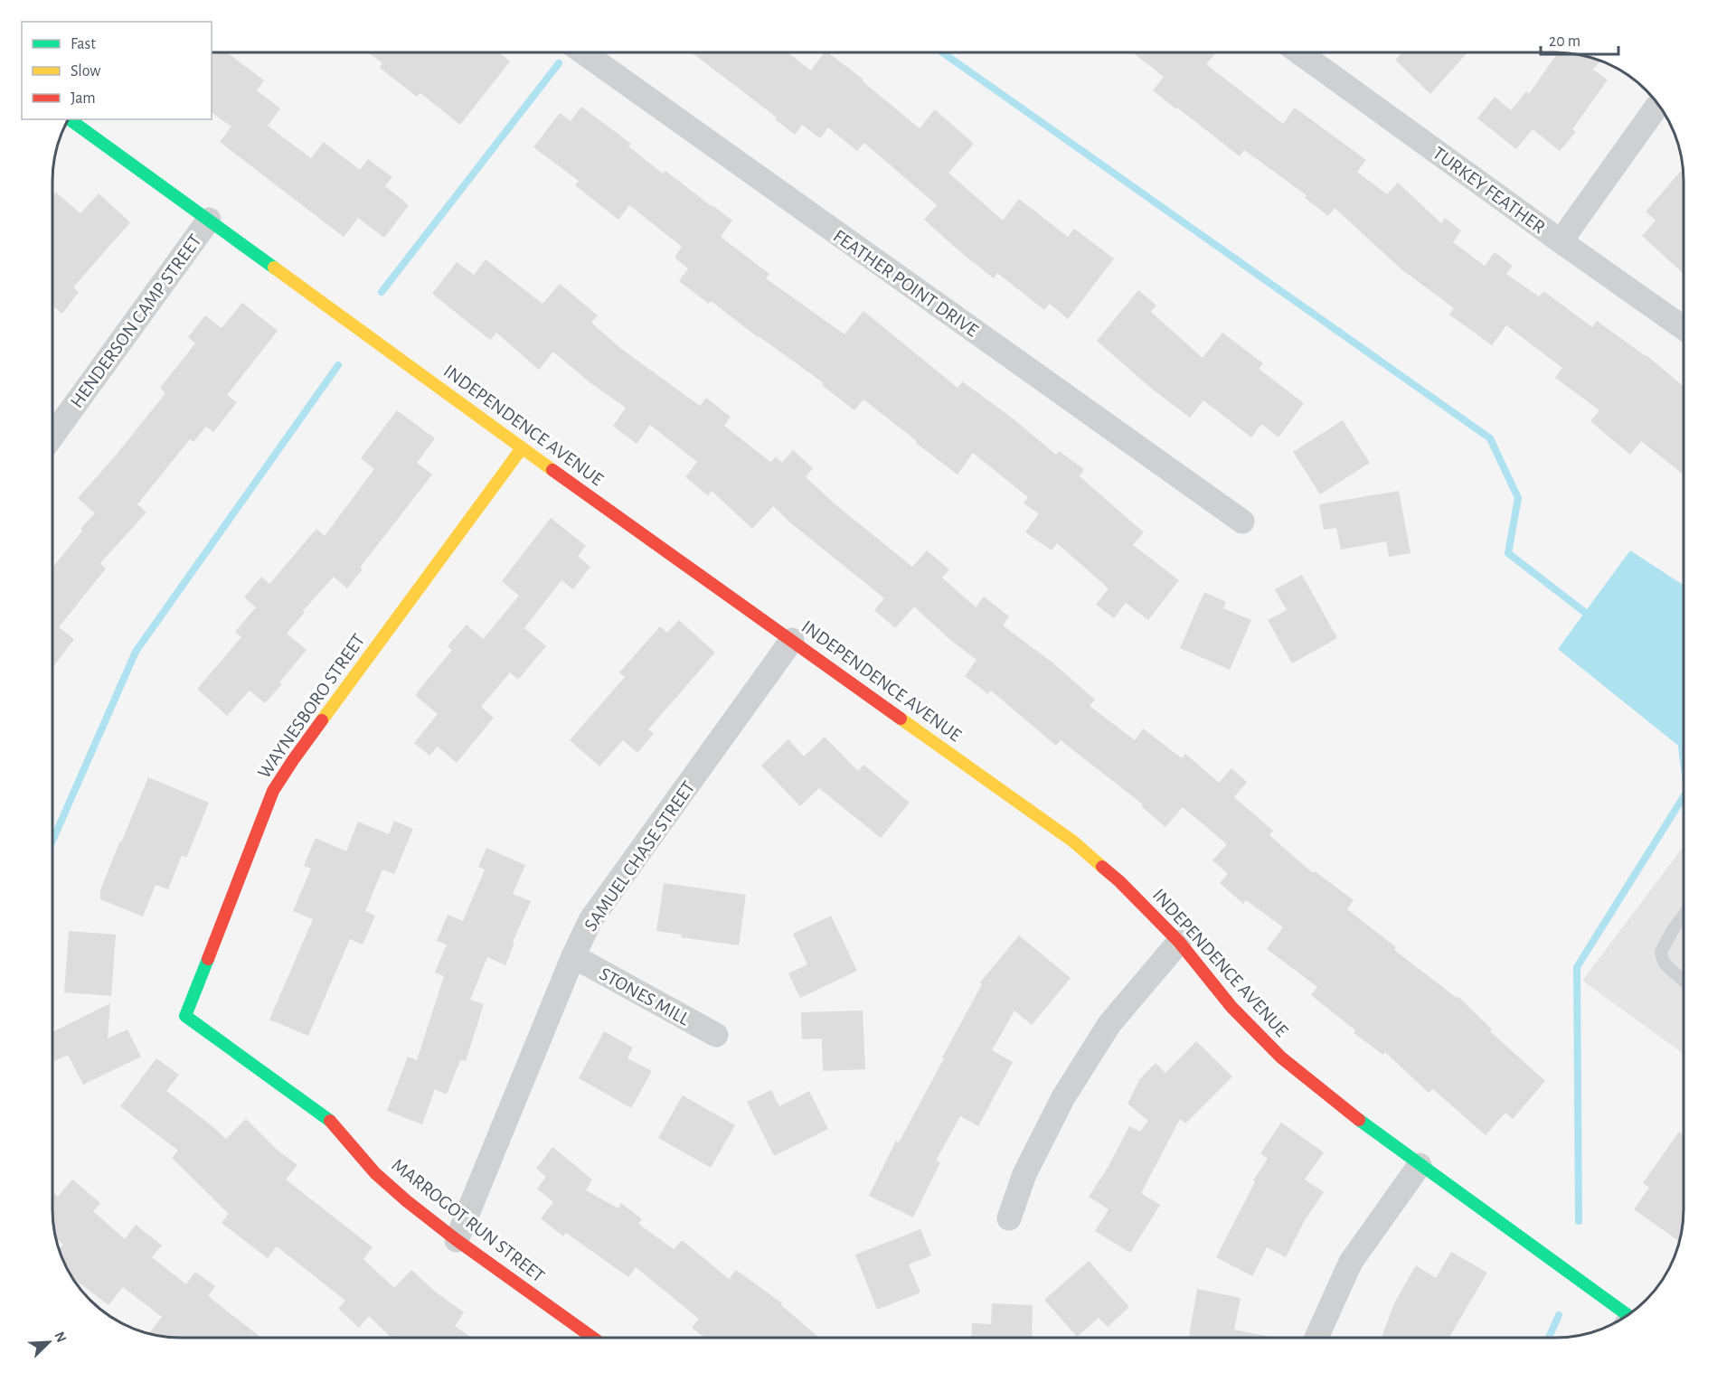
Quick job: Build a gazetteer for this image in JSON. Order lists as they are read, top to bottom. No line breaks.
{"streets":{"street":["TURKEY FEATHER","FEATHER POINT DRIVE","HENDERSON CAMP STREET","INDEPENDENCE AVENUE","WAYNESBORO STREET","SAMUEL CHASE STREET","STONES MILL","MARROGOT RUN STREET"]},"crossings":[["HENDERSON CAMP STREET","INDEPENDENCE AVENUE"],["INDEPENDENCE AVENUE","WAYNESBORO STREET"],["INDEPENDENCE AVENUE","SAMUEL CHASE STREET"],["WAYNESBORO STREET","MARROGOT RUN STREET"],["SAMUEL CHASE STREET","STONES MILL"],["SAMUEL CHASE STREET","MARROGOT RUN STREET"]],"legend":["Fast","Slow","Jam"],"scale_bar":"20 m","north":"top right"}
